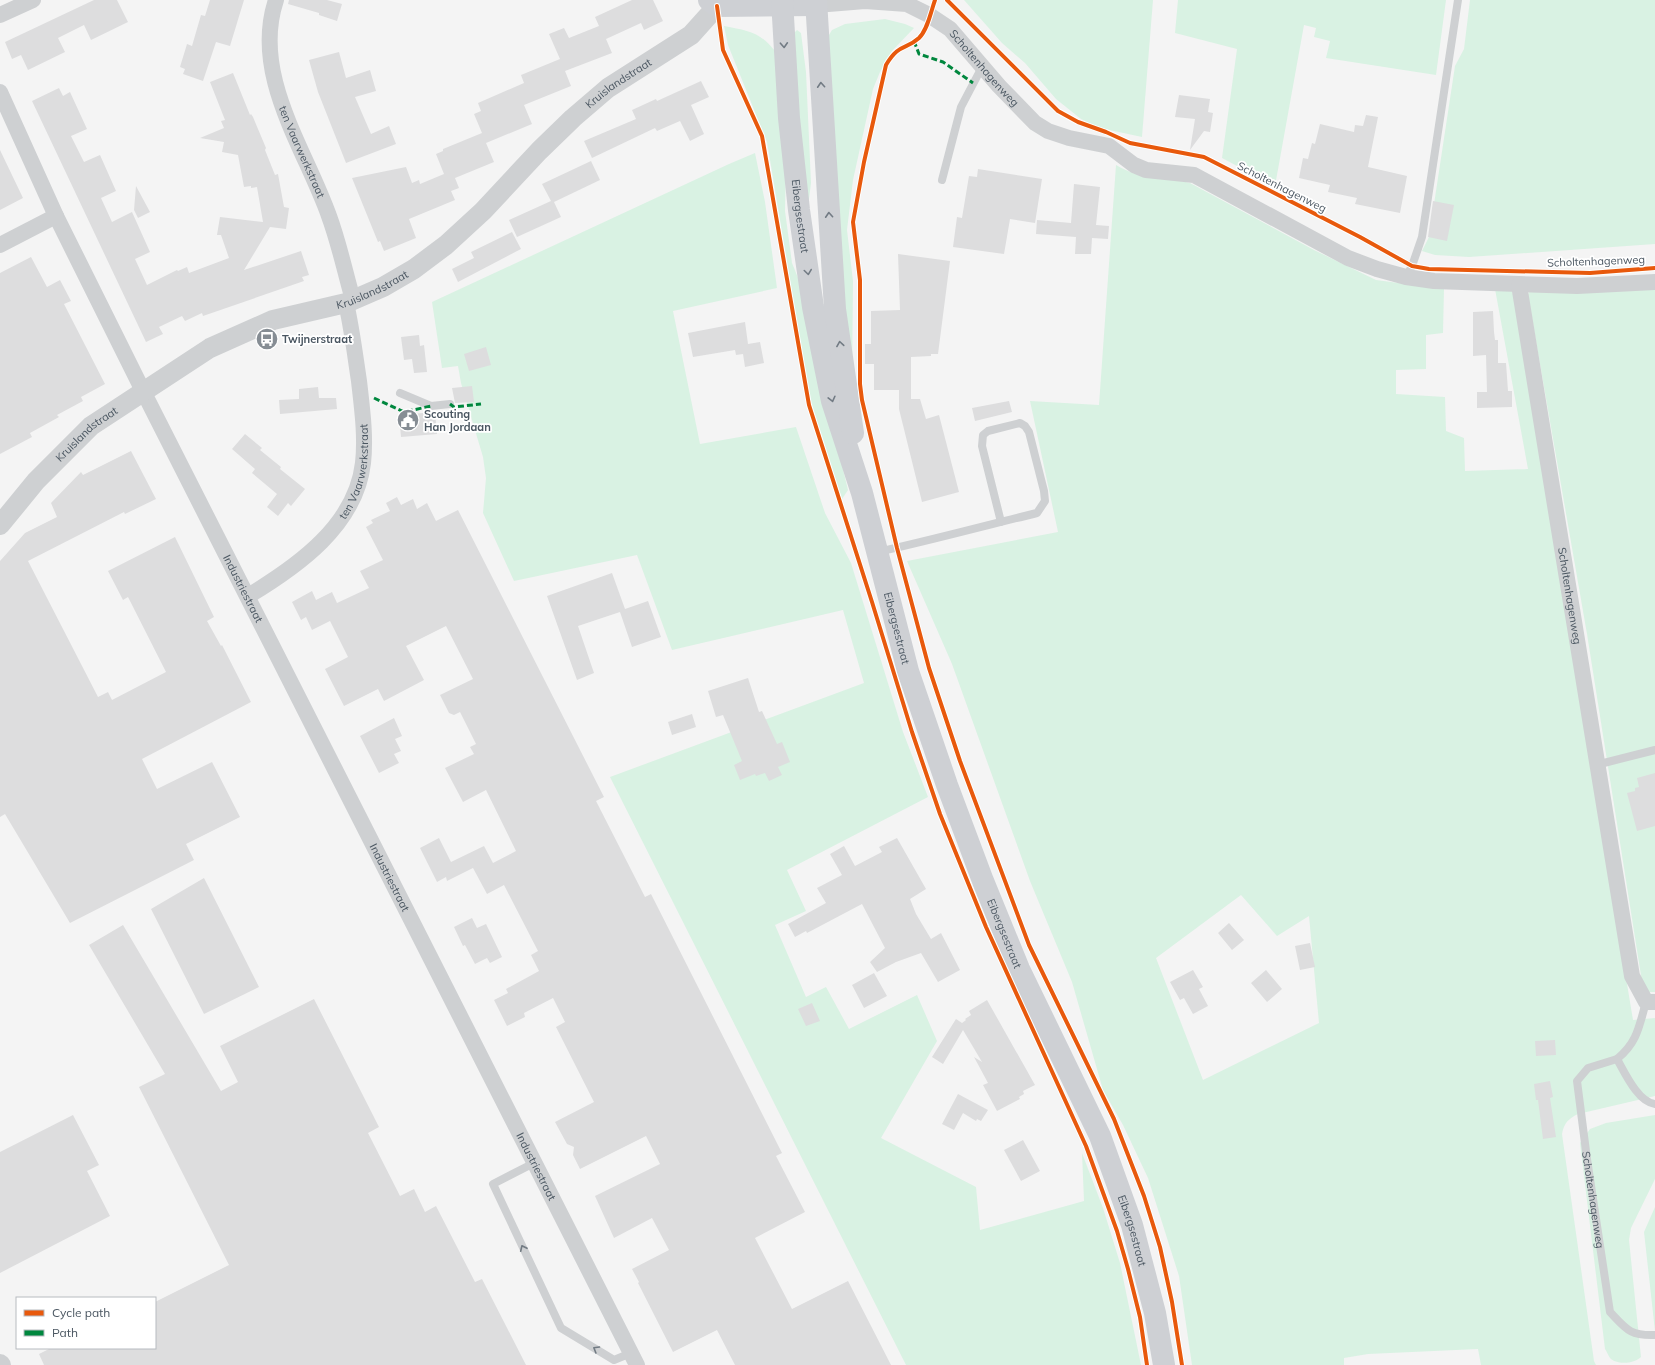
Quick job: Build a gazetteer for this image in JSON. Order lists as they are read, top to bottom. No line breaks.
{"streets":{"main road":["Eibergsestraat"],"street":["Scholtenhagenweg","Kruislandstraat","ten Vaarwerkstraat","Industriestraat"]},"crossings":[["Scholtenhagenweg","Eibergsestraat"],["Kruislandstraat","ten Vaarwerkstraat"],["Kruislandstraat","Industriestraat"],["ten Vaarwerkstraat","Industriestraat"]],"places":{"bus stop":["Twijnerstraat"],"public building":["Scouting Han Jordaan"]},"legend":["Cycle path","Path"]}
